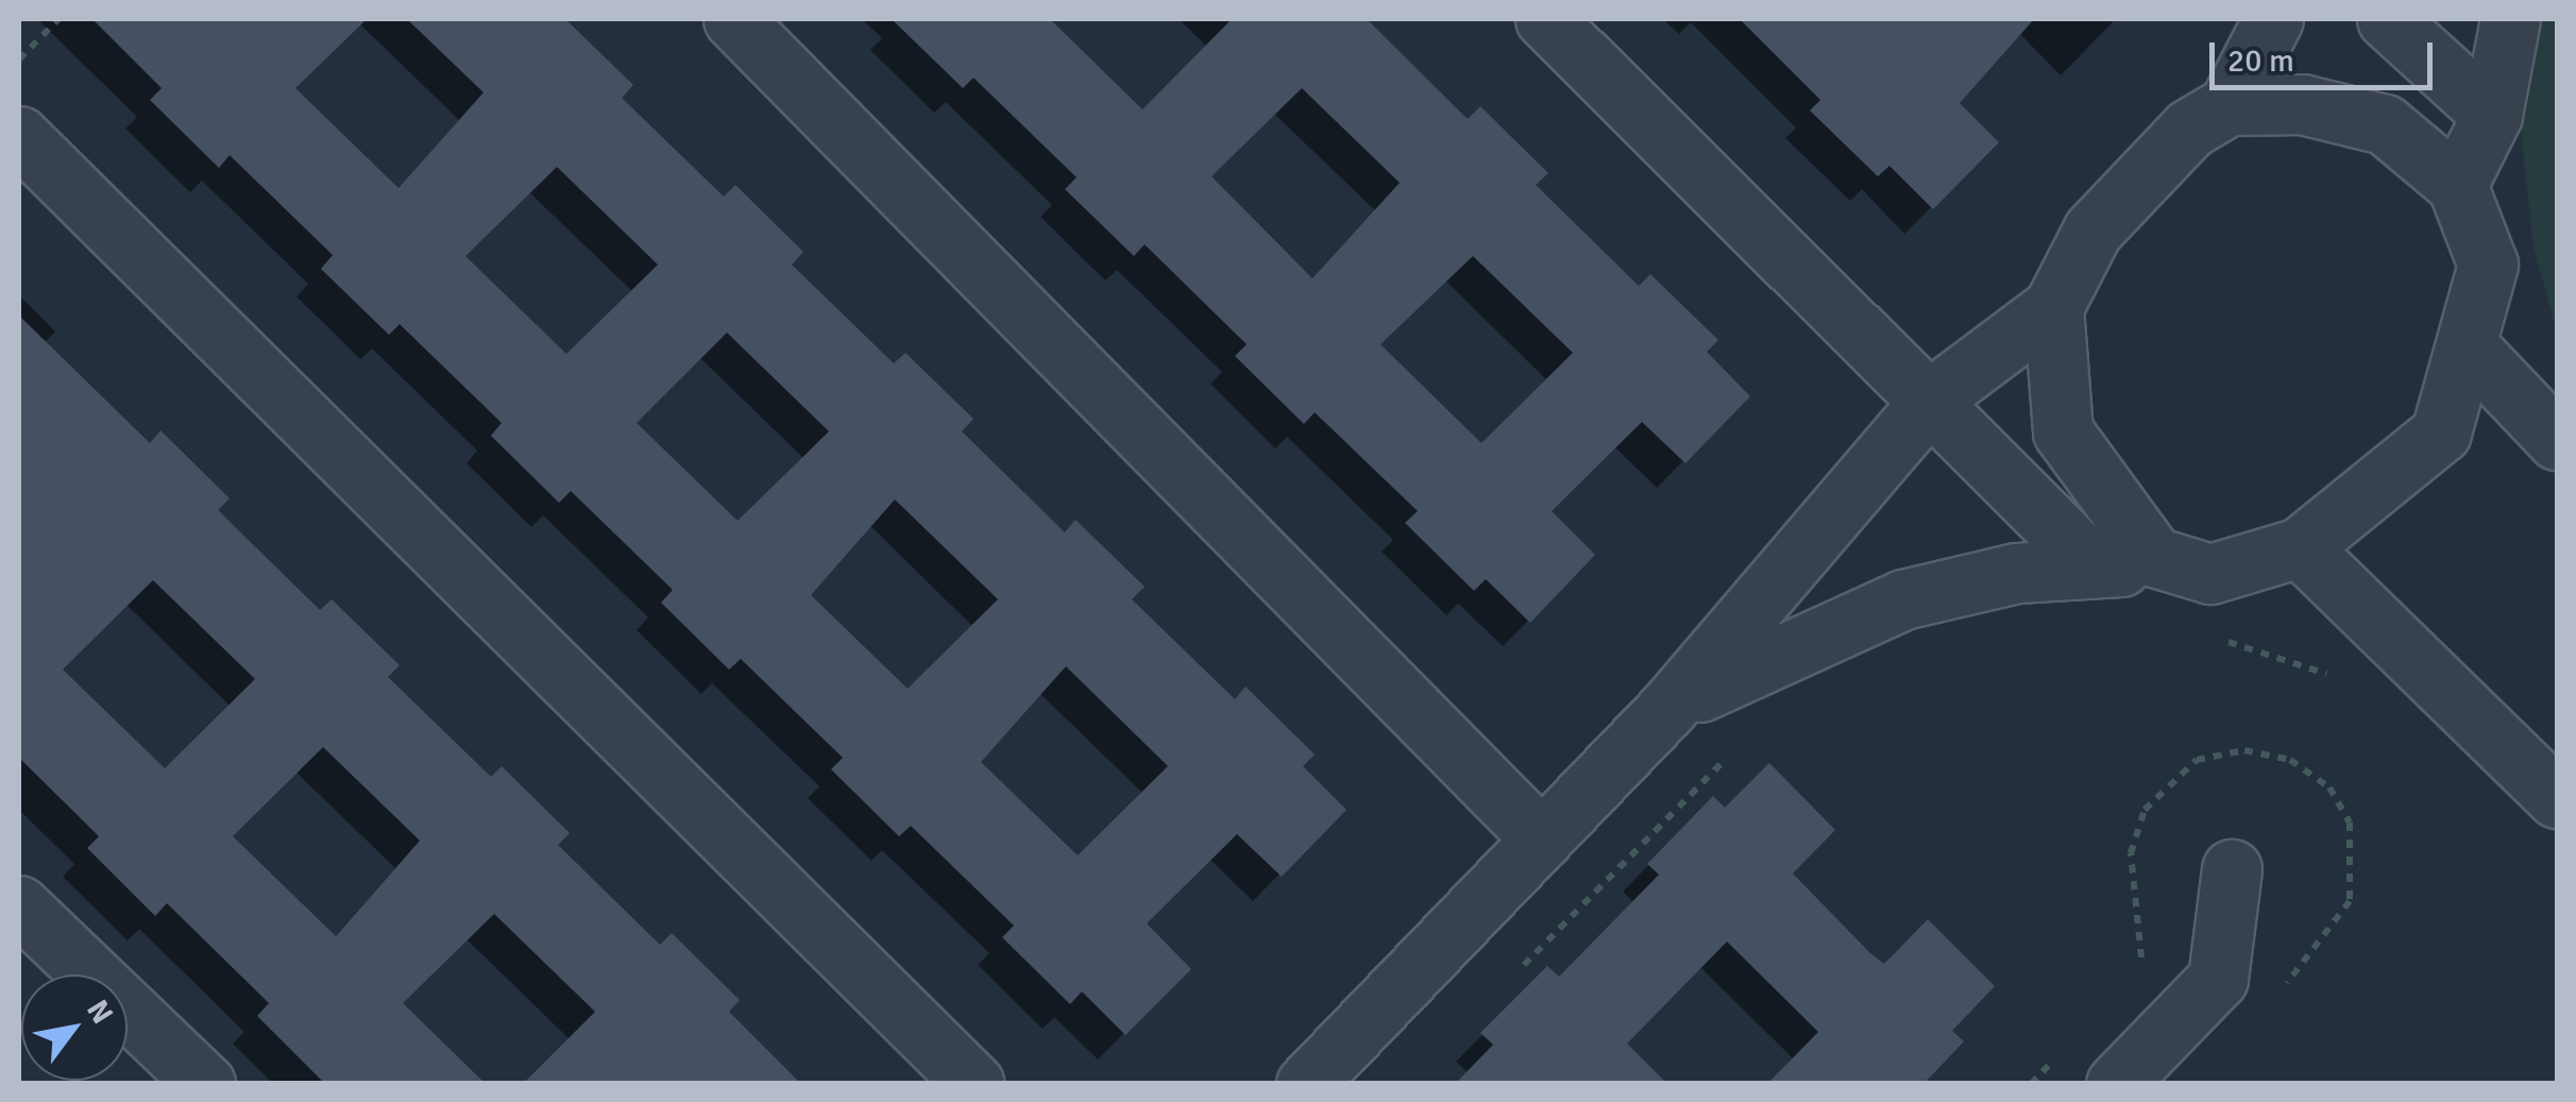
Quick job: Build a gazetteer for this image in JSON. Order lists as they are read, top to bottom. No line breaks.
{"scale_bar":"20 m","north":"top right"}
